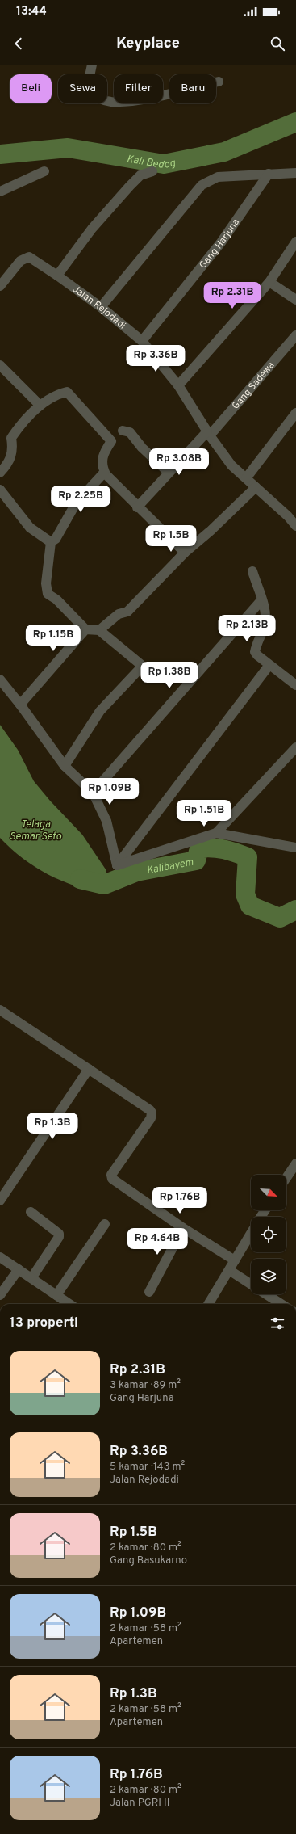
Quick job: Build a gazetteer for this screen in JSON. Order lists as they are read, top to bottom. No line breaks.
{"streets":{"street":["Gang Harjuna","Jalan Rejodadi","Gang Sadewa"]},"crossings":[["Gang Harjuna","Jalan Rejodadi"],["Jalan Rejodadi","Gang Sadewa"]],"water":["Kali Bedog","Telaga Semar Seto","Kalibayem"],"north":"bottom right","page":{"status":"13:44","header":"Keyplace","chip":["Beli","Sewa","Filter","Baru"],"price":["Rp 2.31B","Rp 3.36B","Rp 3.08B","Rp 2.25B","Rp 1.5B","Rp 2.13B","Rp 1.15B","Rp 1.38B","Rp 1.09B","Rp 1.51B","Rp 1.3B","Rp 1.76B","Rp 4.64B"],"heading":"13 properti","list":[{"name":"Rp 2.31B","note":"3 kamar · 89 m² · Gang Harjuna"},{"name":"Rp 3.36B","note":"5 kamar · 143 m² · Jalan Rejodadi"},{"name":"Rp 1.5B","note":"2 kamar · 80 m² · Gang Basukarno"},{"name":"Rp 1.09B","note":"2 kamar · 58 m² · Apartemen"},{"name":"Rp 1.3B","note":"2 kamar · 58 m² · Apartemen"},{"name":"Rp 1.76B","note":"2 kamar · 80 m² · Jalan PGRI II"}]}}
